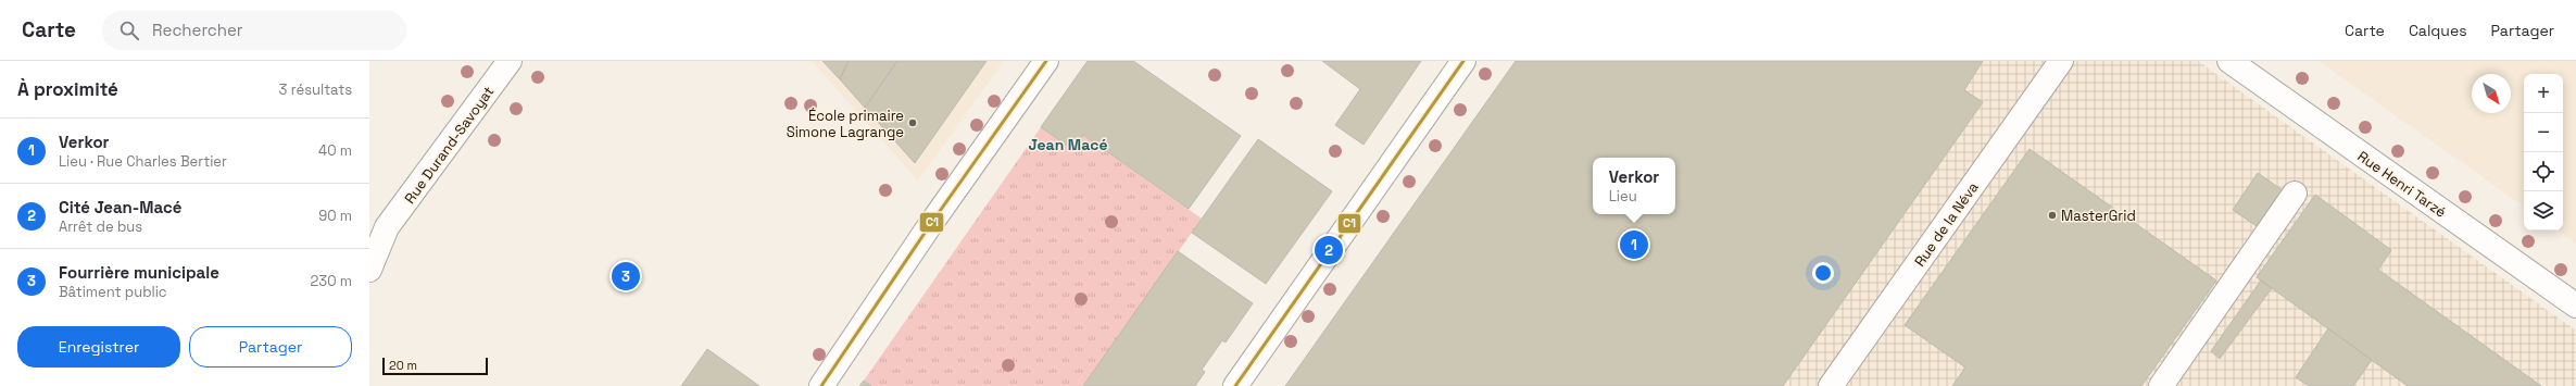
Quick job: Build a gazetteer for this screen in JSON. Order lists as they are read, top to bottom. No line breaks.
{"streets":{"street":["Rue Durand-Savoyat","Rue Henri Tarzé","Rue de la Néva"]},"districts":["Jean Macé"],"places":["École primaire Simone Lagrange","MasterGrid"],"lines":["transit line C1"],"scale_bar":"20 m","north":"bottom right","page":{"header":"Carte","search":"Rechercher","nav":["Carte","Calques","Partager"],"heading":["À proximité","3 résultats"],"map_buttons":["+","−"],"list":[{"mark":"1","name":"Verkor","note":"Lieu · Rue Charles Bertier","value":"40 m"},{"mark":"2","name":"Cité Jean-Macé","note":"Arrêt de bus","value":"90 m"},{"mark":"3","name":"Fourrière municipale","note":"Bâtiment public","value":"230 m"}],"popup":["Verkor","Lieu"],"pins":["1","2","3"],"buttons":["Enregistrer","Partager"],"scale":"20 m"}}
